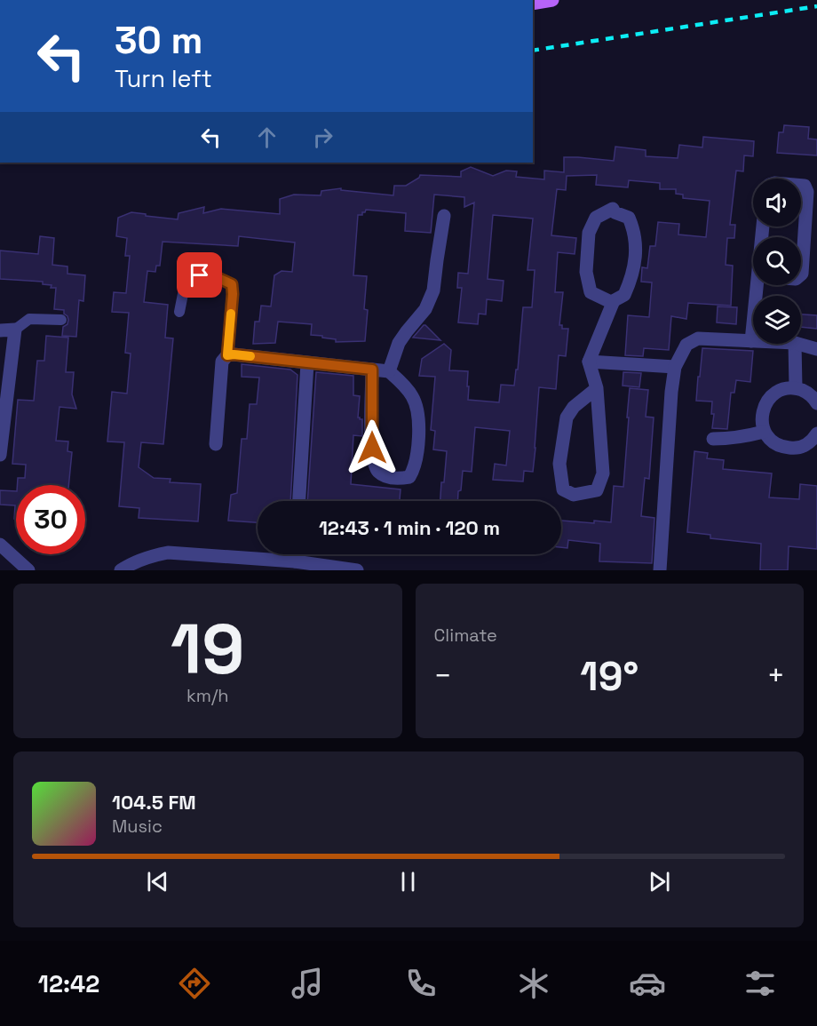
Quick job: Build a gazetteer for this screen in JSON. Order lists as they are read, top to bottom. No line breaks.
{"page":{"turn":["30 m","Turn left"],"limit":"30","trip":"12:43 · 1 min · 120 m","tile":[["19","km/h"],"Climate"],"heat":["−","19°","+"],"song":["104.5 FM","Music"],"tabs":"12:42"}}
